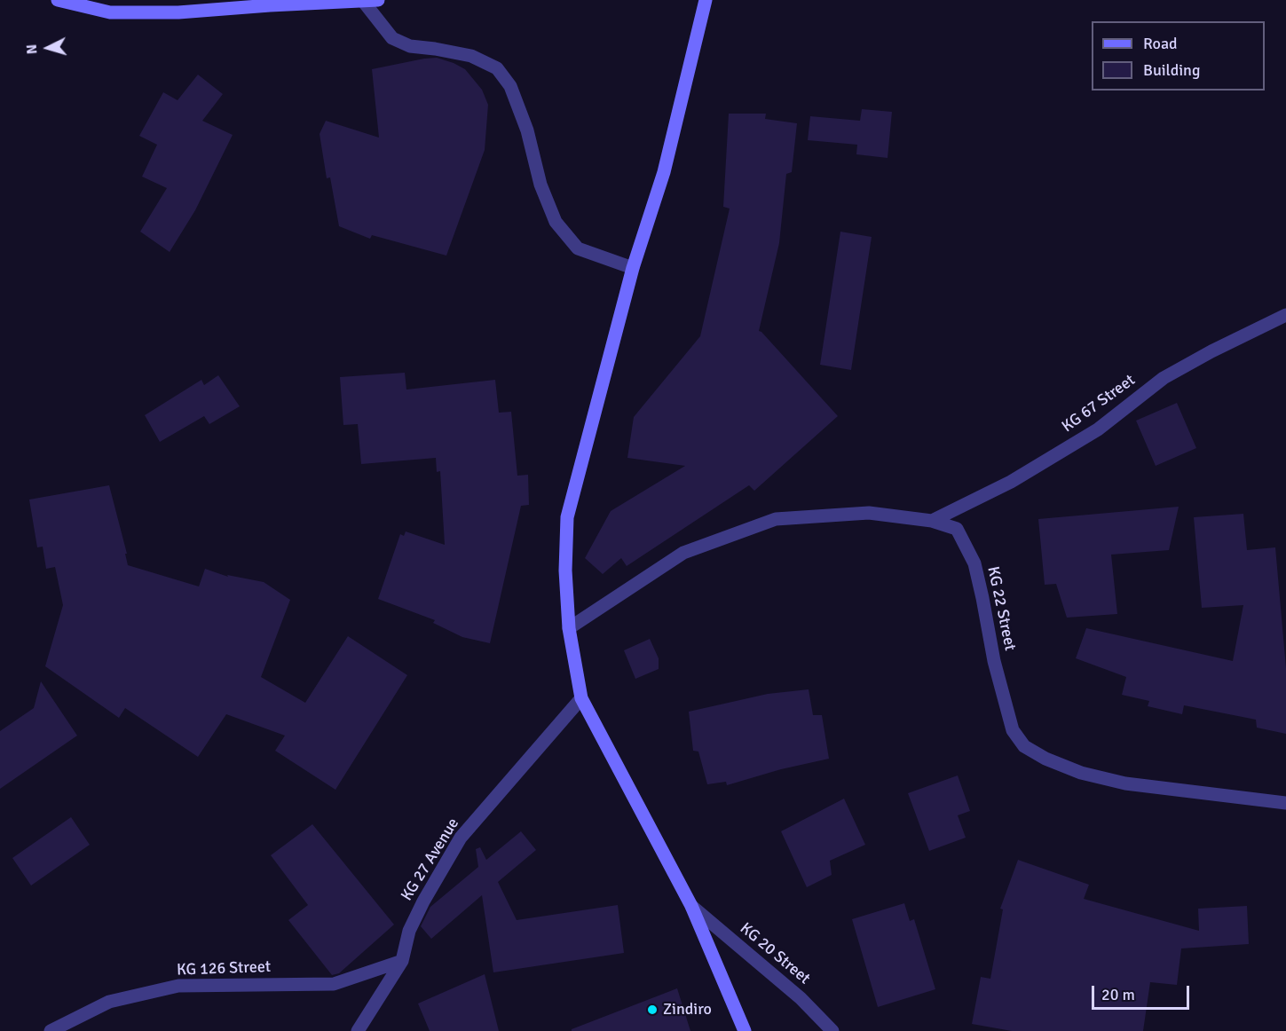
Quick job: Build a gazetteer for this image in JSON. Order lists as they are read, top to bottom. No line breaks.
{"streets":{"street":["KG 67 Street","KG 22 Street","KG 27 Avenue","KG 20 Street","KG 126 Street"]},"crossings":[["KG 67 Street","KG 22 Street"],["KG 27 Avenue","KG 126 Street"]],"places":["Zindiro"],"legend":["Road","Building"],"scale_bar":"20 m","north":"left"}
